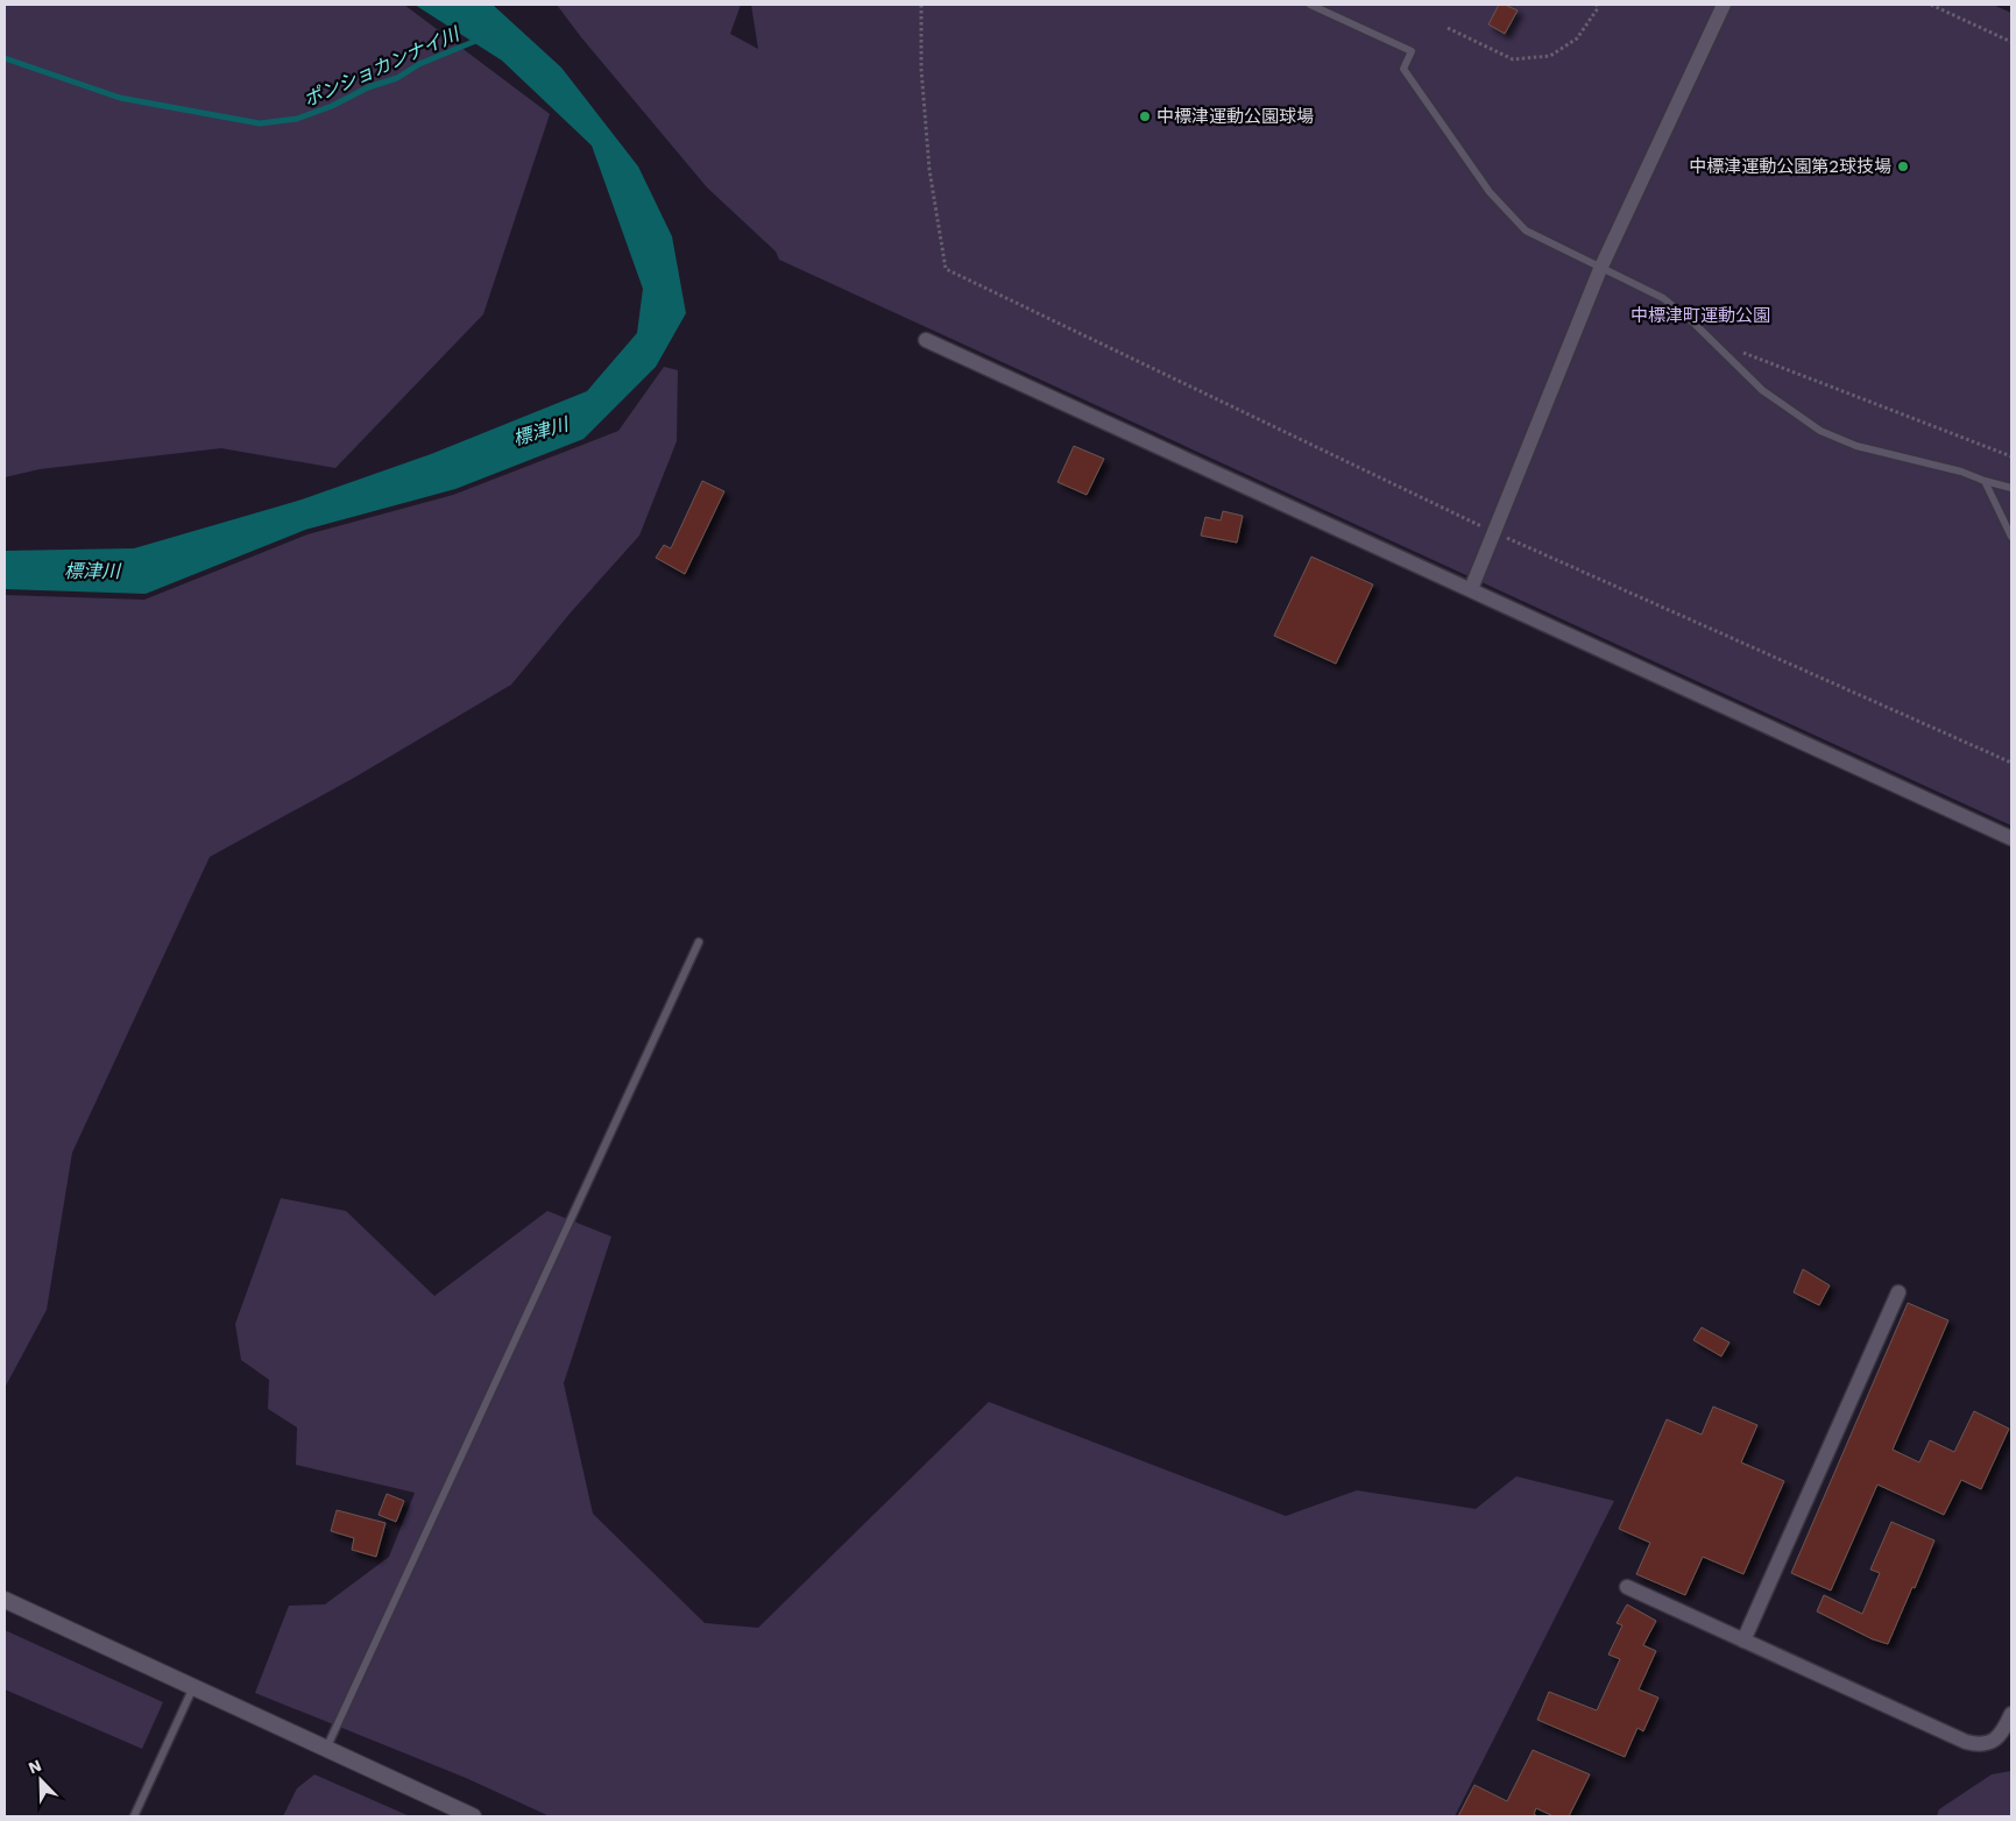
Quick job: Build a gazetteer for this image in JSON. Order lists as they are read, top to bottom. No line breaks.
{"water":["ポンショカンナイ川","標津川"],"parks":["中標津町運動公園"],"places":["中標津運動公園球場","中標津運動公園第2球技場"],"north":"top left"}
